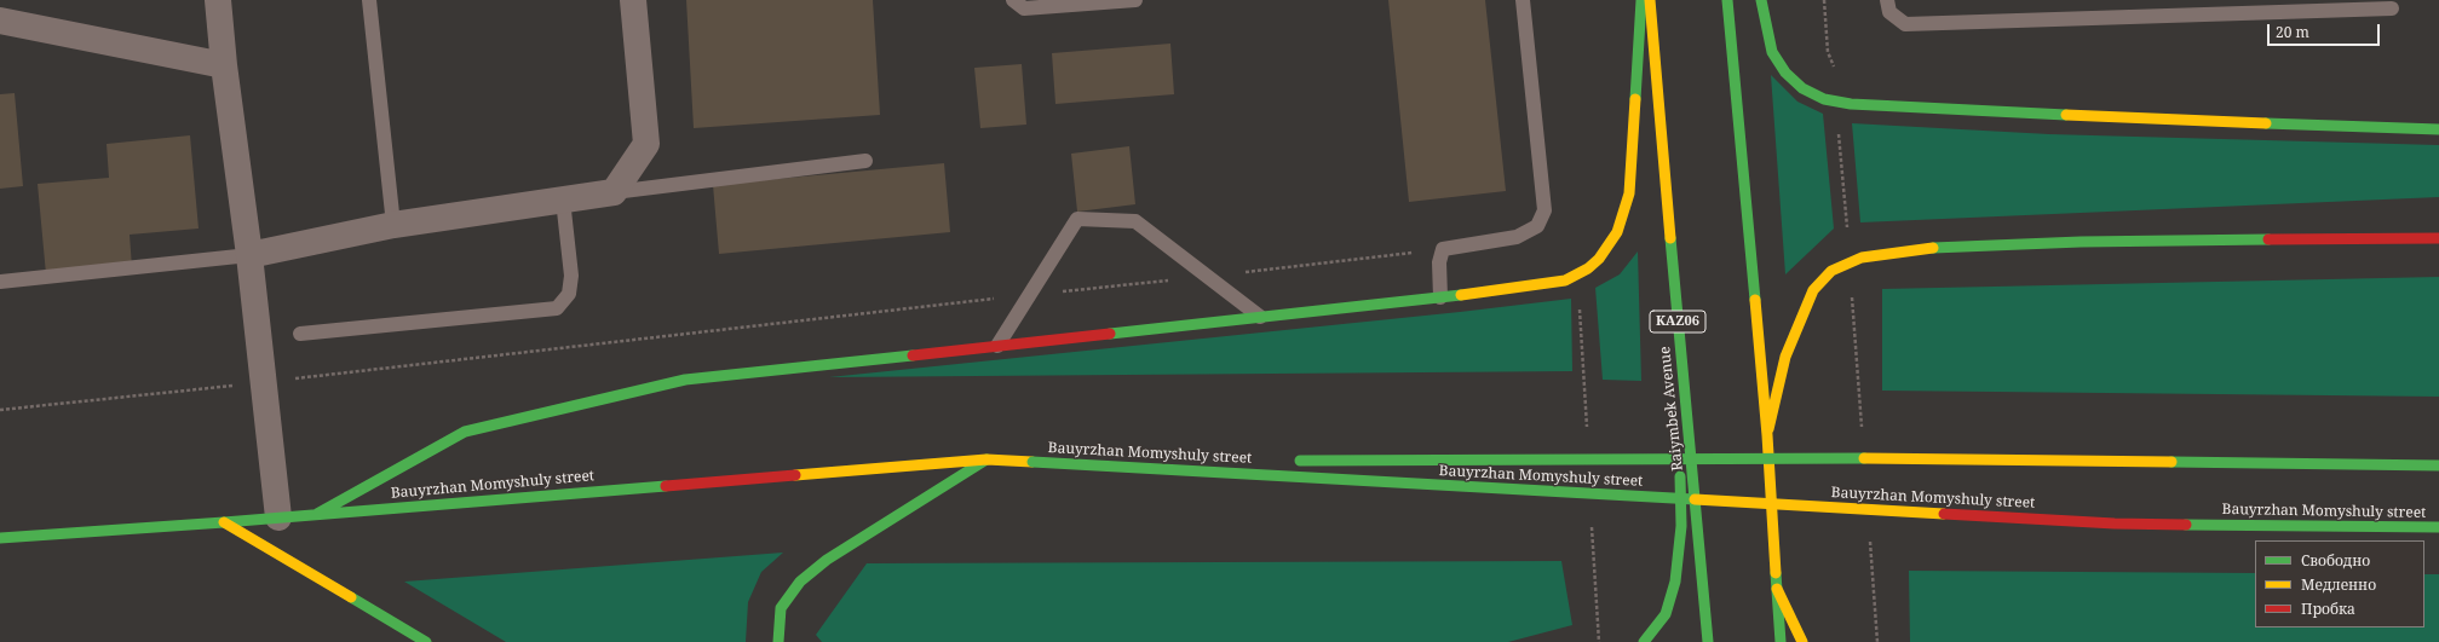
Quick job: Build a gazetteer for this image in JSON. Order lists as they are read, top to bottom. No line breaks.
{"streets":{"main road":["KАZ06","Raiymbek Avenue","Bauyrzhan Momyshuly street"]},"legend":["Свободно","Медленно","Пробка"],"scale_bar":"20 m"}
